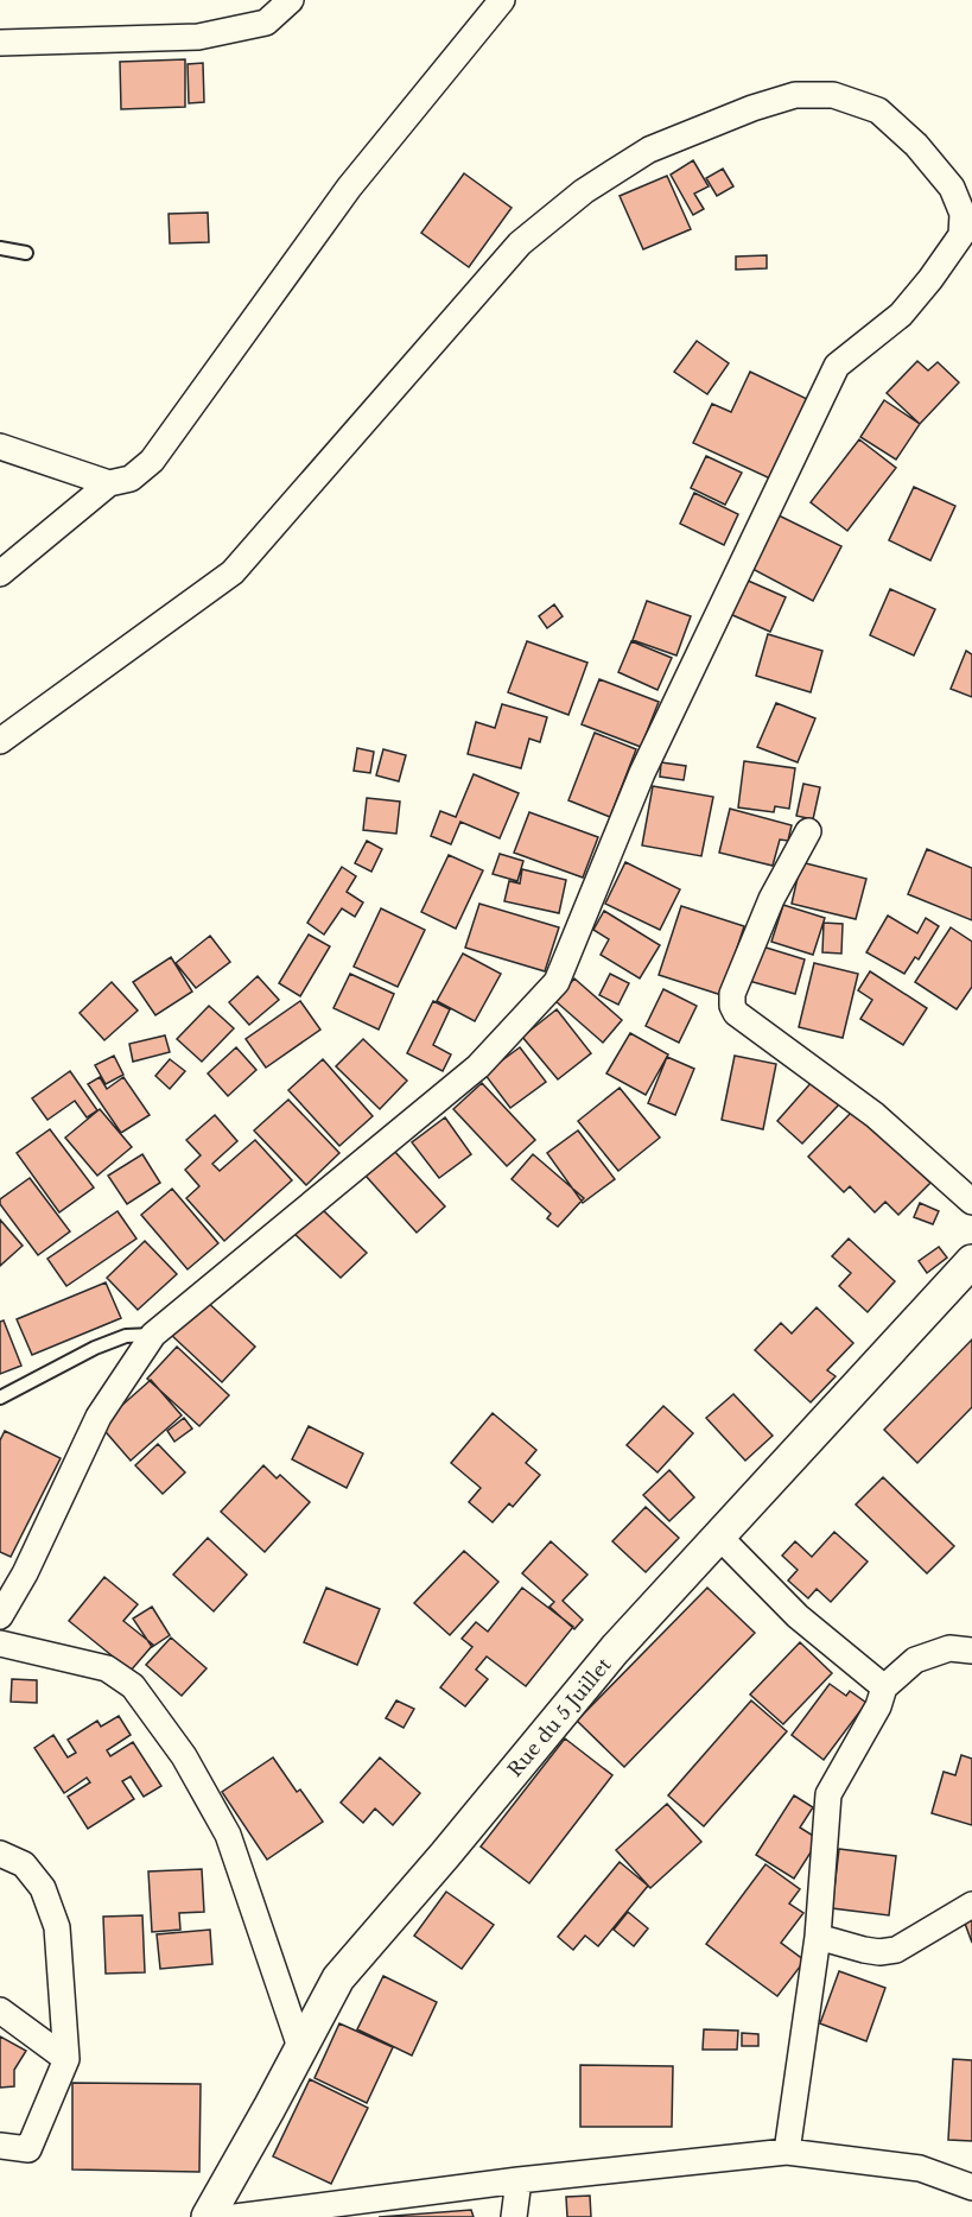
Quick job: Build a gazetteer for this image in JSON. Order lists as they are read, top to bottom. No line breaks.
{"streets":{"street":["Rue du 5 Juillet"]}}
